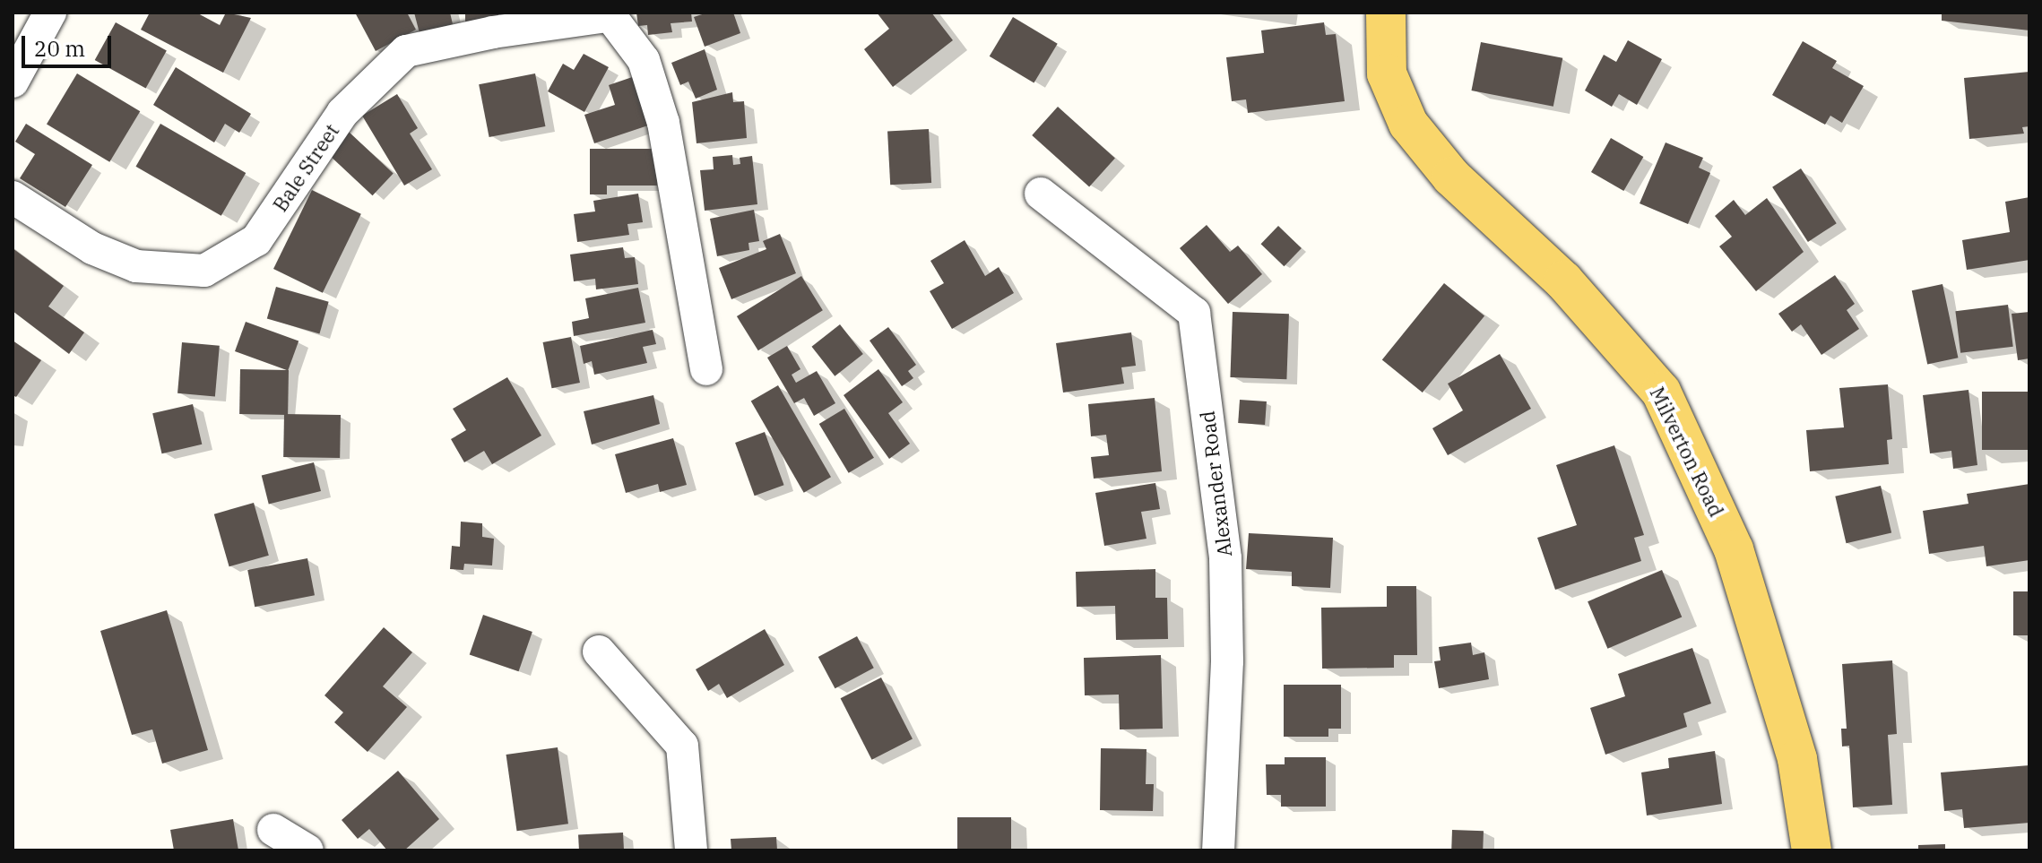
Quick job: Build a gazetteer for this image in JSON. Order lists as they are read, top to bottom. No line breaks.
{"streets":{"main road":["Milverton Road"],"street":["Bale Street","Alexander Road"]},"scale_bar":"20 m"}
